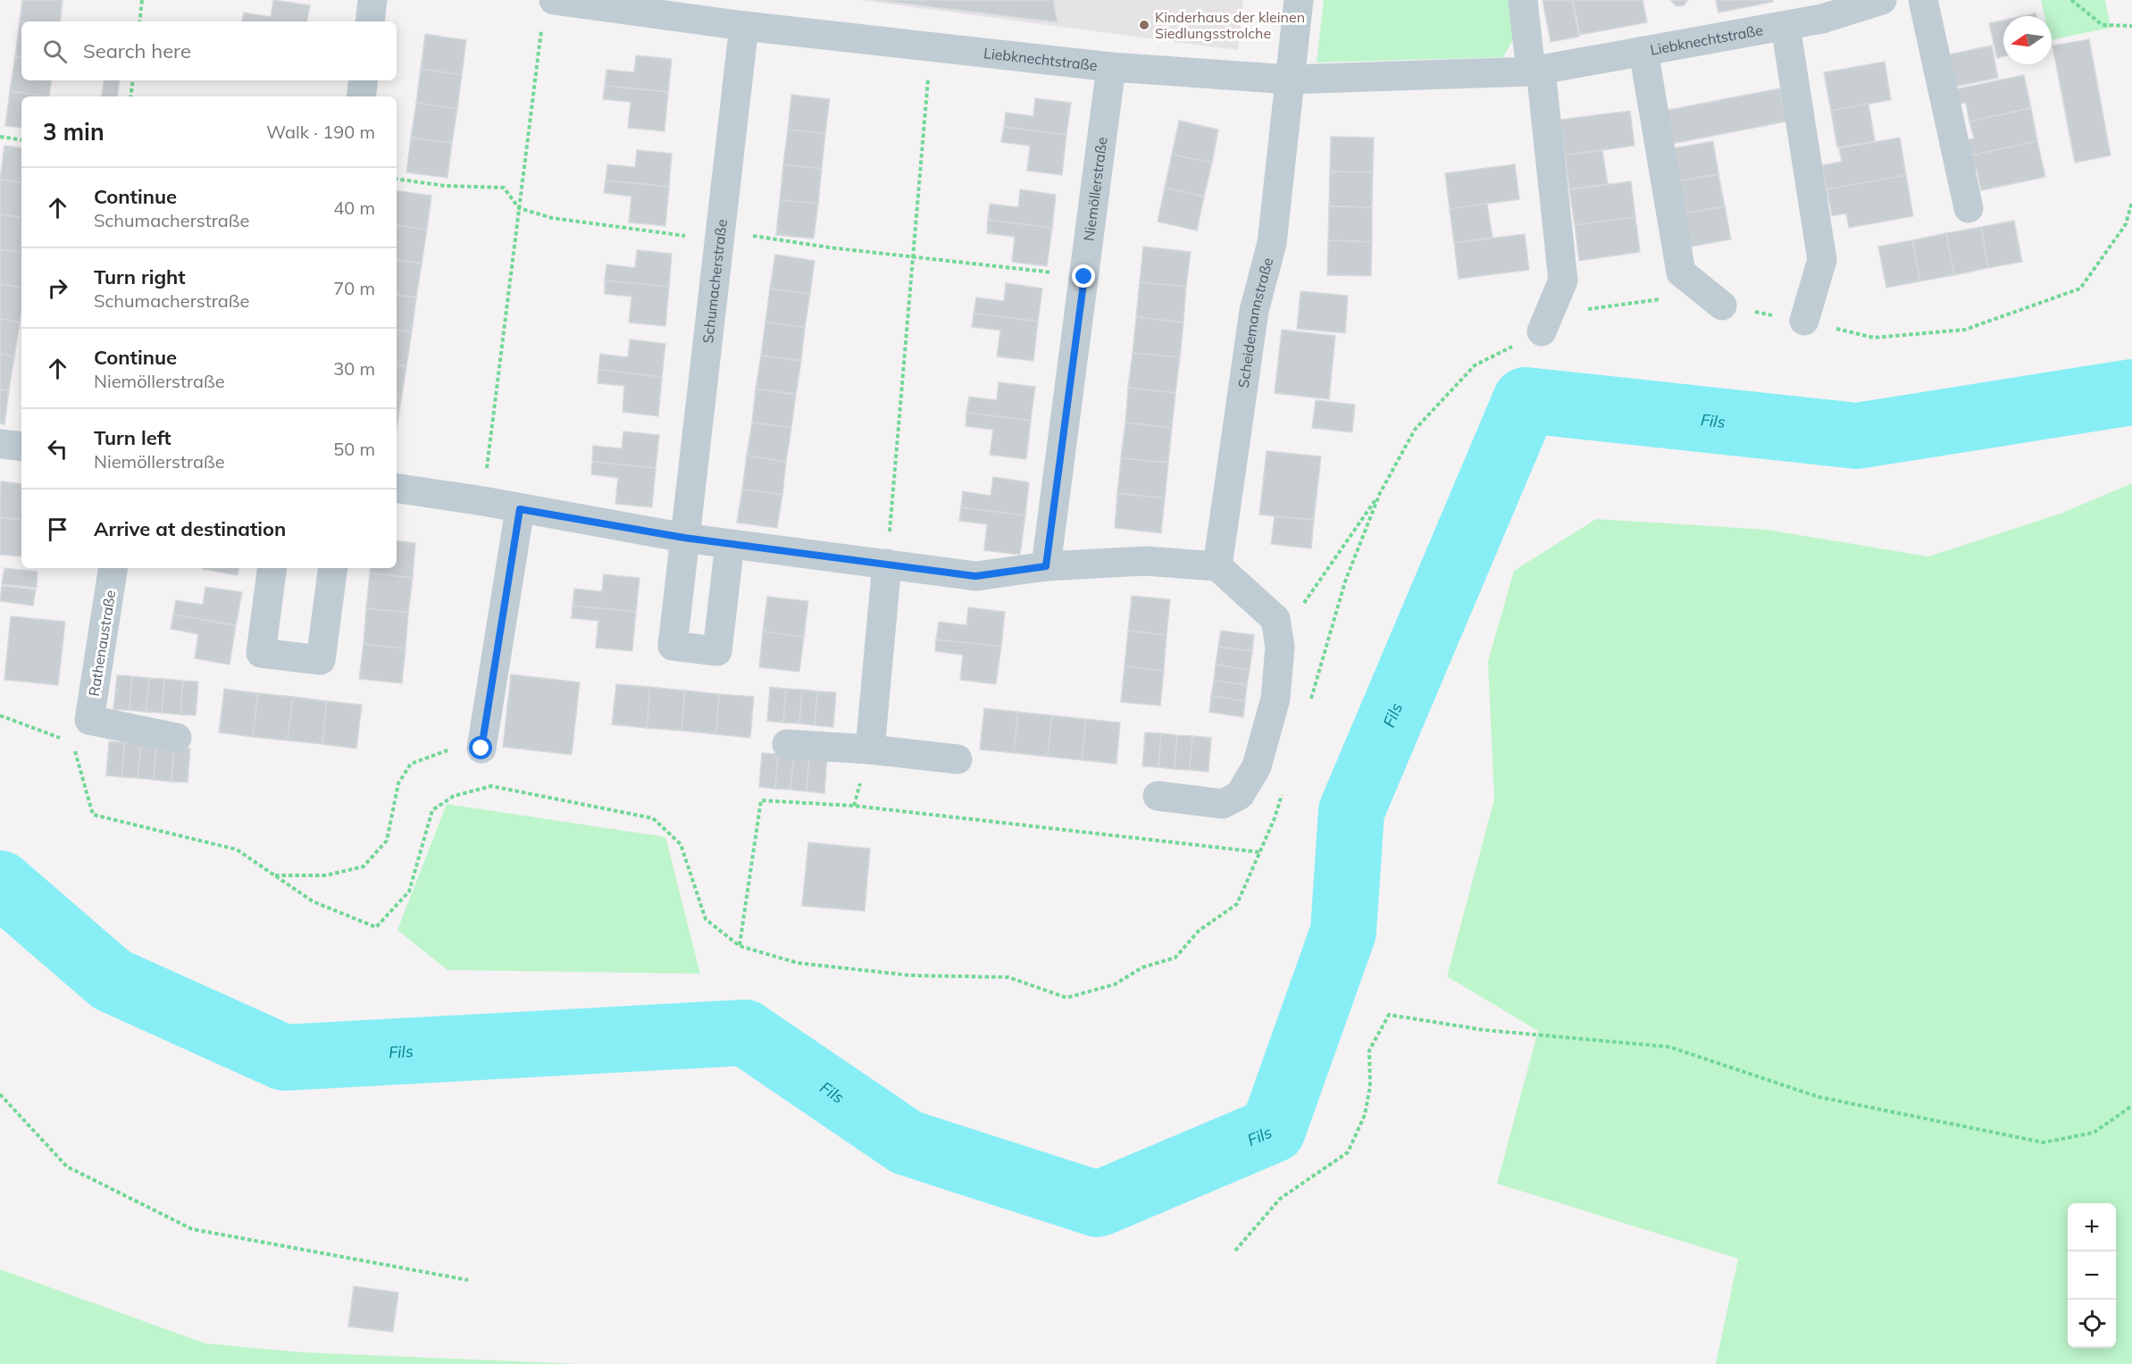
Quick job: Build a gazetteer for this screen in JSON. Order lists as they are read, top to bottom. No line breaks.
{"streets":{"street":["Liebknechtstraße","Niemöllerstraße","Schumacherstraße","Scheidemannstraße","Rathenaustraße"]},"crossings":[["Liebknechtstraße","Niemöllerstraße"],["Liebknechtstraße","Schumacherstraße"],["Liebknechtstraße","Scheidemannstraße"]],"water":["Fils"],"places":["Kinderhaus der kleinen Siedlungsstrolche"],"north":"left","page":{"search":"Search here","heading":["3 min","Walk · 190 m"],"list":[["Continue","Schumacherstraße","40 m"],["Turn right","Schumacherstraße","70 m"],["Continue","Niemöllerstraße","30 m"],["Turn left","Niemöllerstraße","50 m"],"Arrive at destination"],"map_buttons":["+","−"]}}
